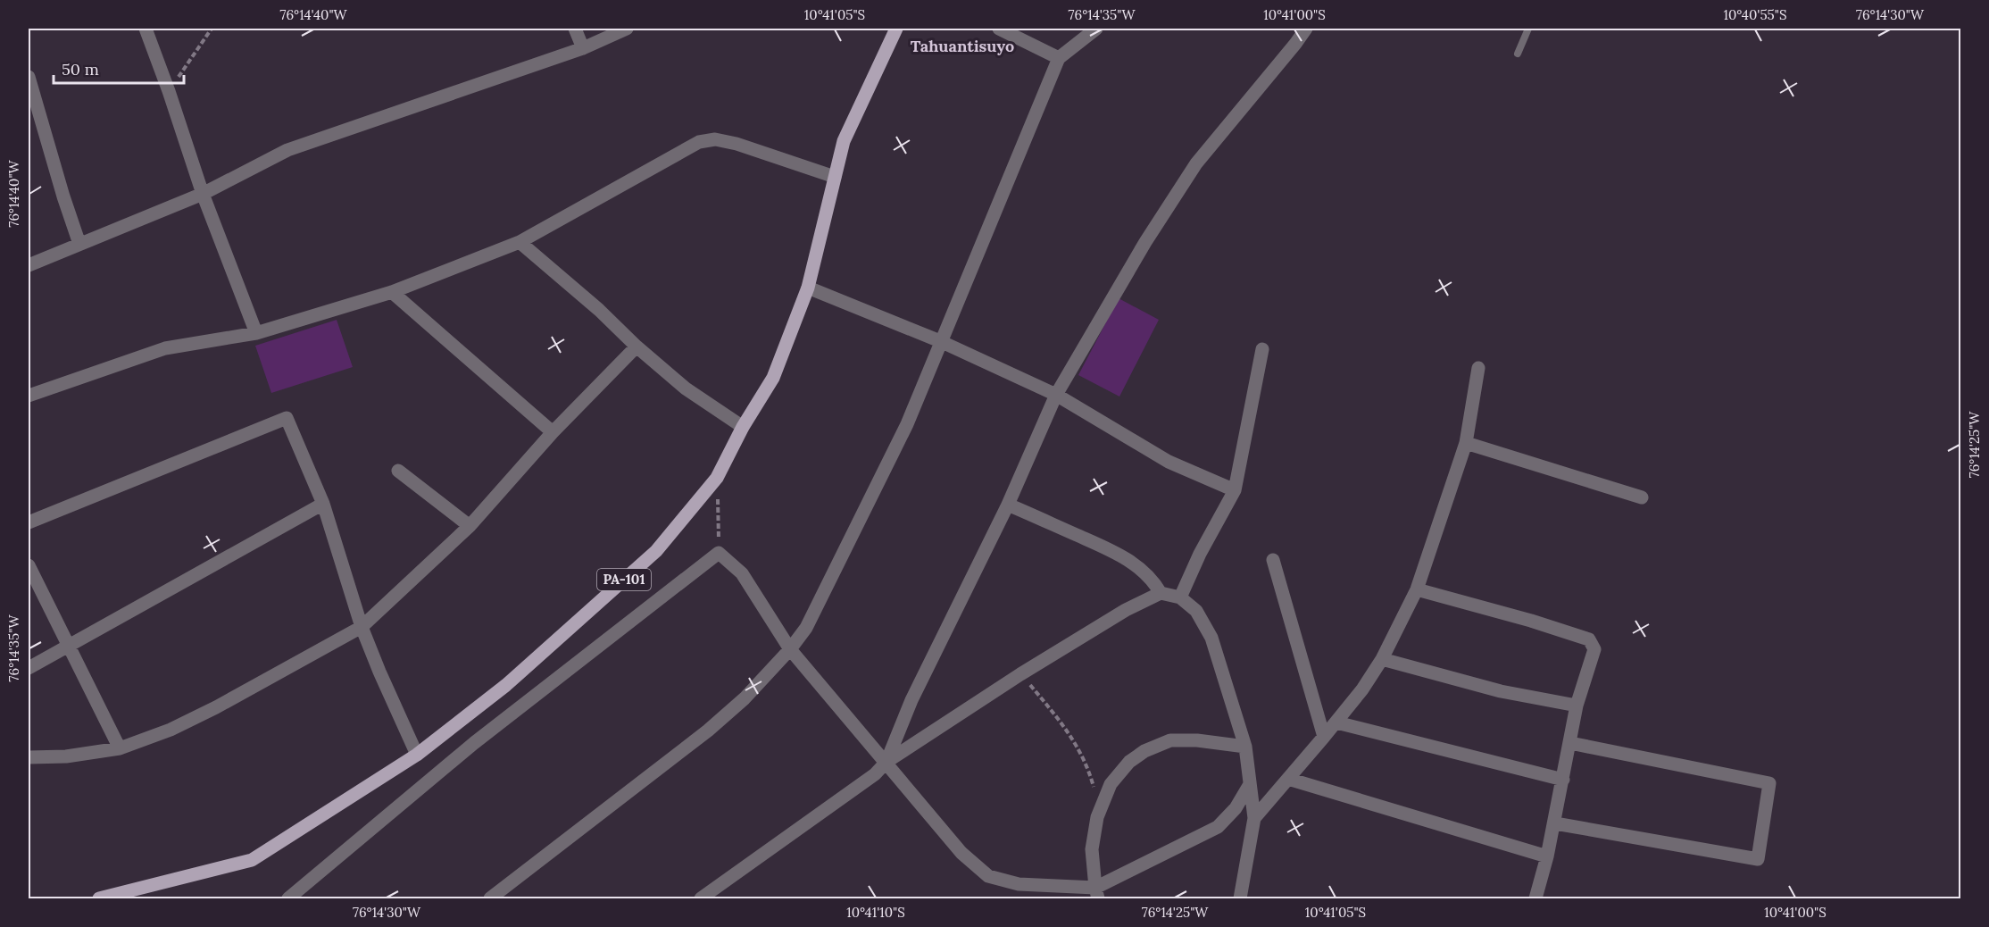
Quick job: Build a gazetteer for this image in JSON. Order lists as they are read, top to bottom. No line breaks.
{"streets":{"main road":["PA-101"]},"districts":["Tahuantisuyo"],"scale_bar":"50 m","coordinates":["76°14'40\"W","10°41'05\"S","76°14'35\"W","10°41'00\"S","10°40'55\"S","76°14'30\"W","76°14'25\"W","10°41'10\"S"]}
